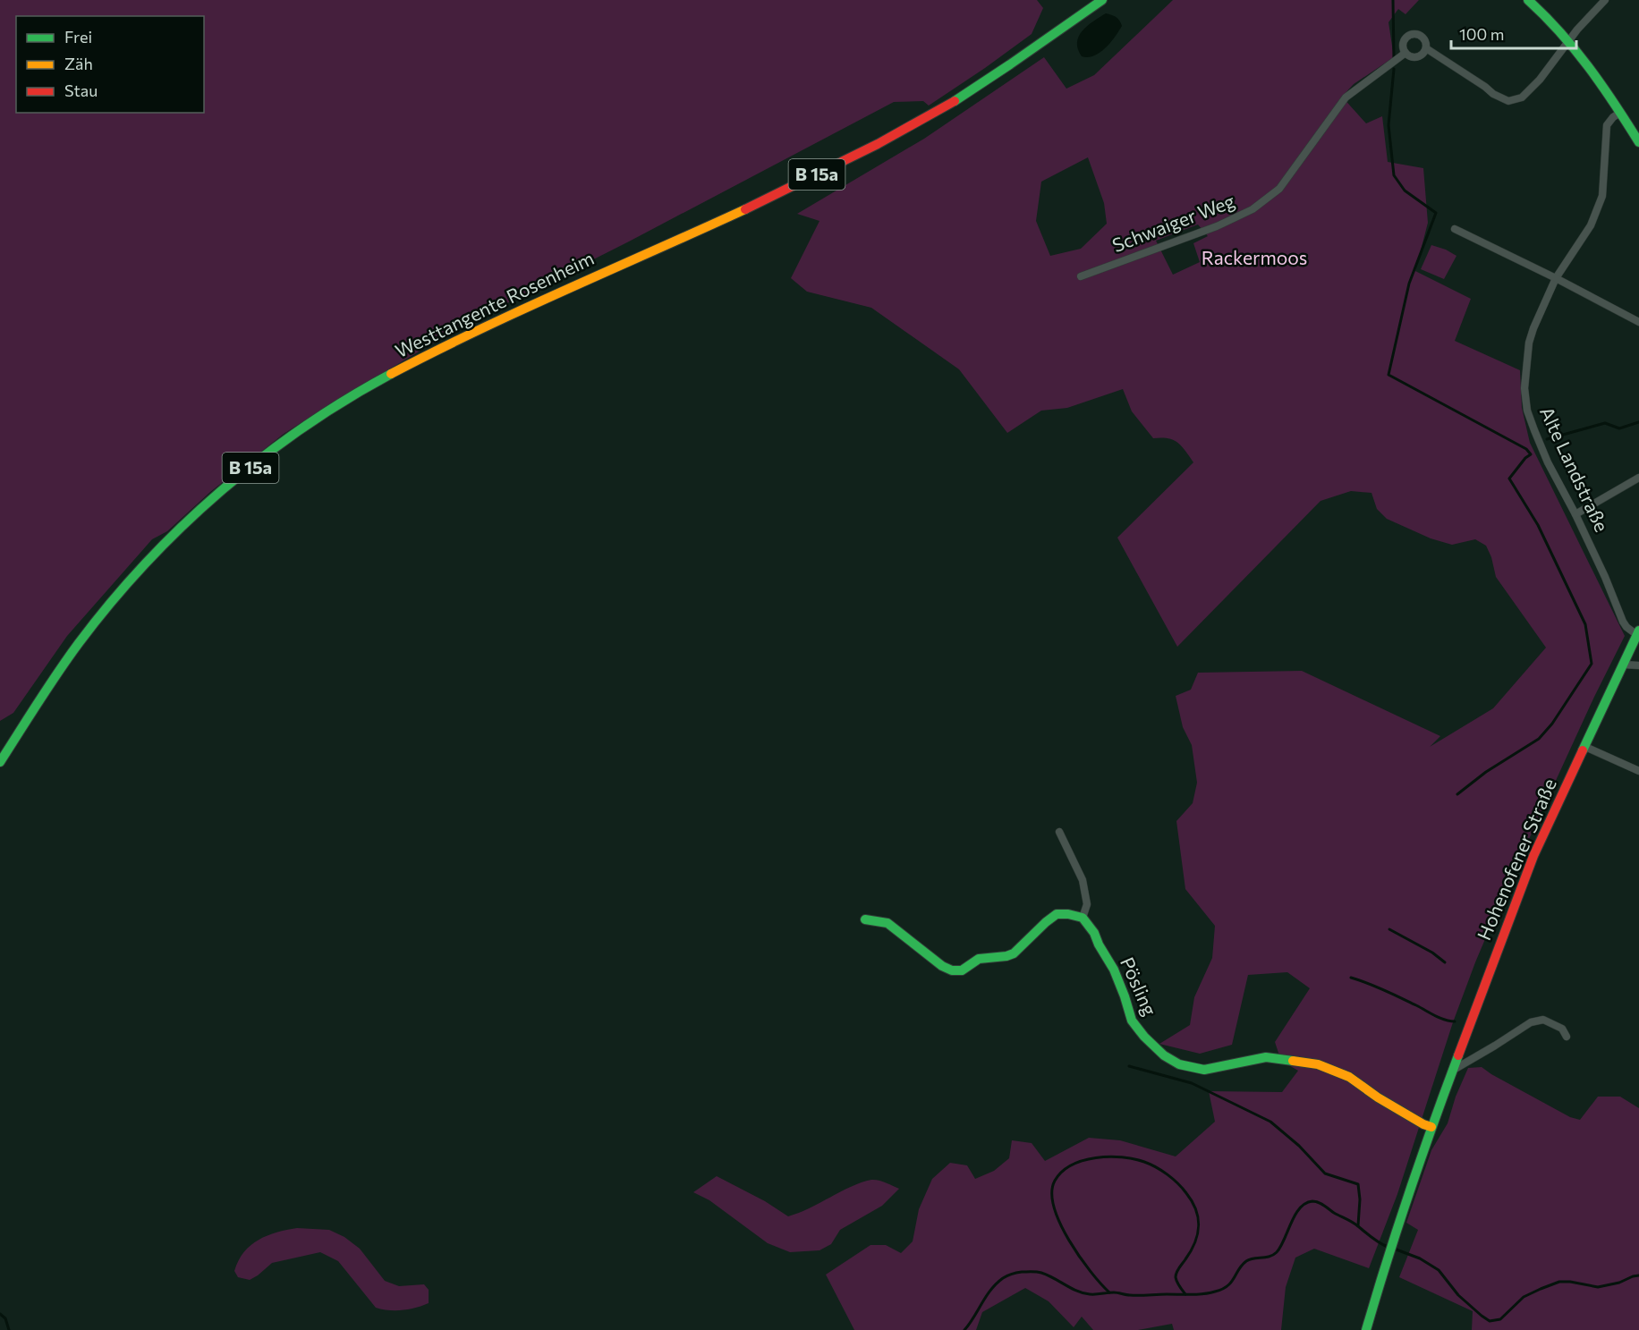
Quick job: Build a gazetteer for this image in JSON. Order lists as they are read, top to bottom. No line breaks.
{"streets":{"main road":["B 15a","Westtangente Rosenheim","Hohenofener Straße","Pösling"],"street":["Schwaiger Weg","Alte Landstraße"]},"crossings":[["Alte Landstraße","Hohenofener Straße"],["Hohenofener Straße","Pösling"]],"parks":["Rackermoos"],"legend":["Frei","Zäh","Stau"],"scale_bar":"100 m"}
